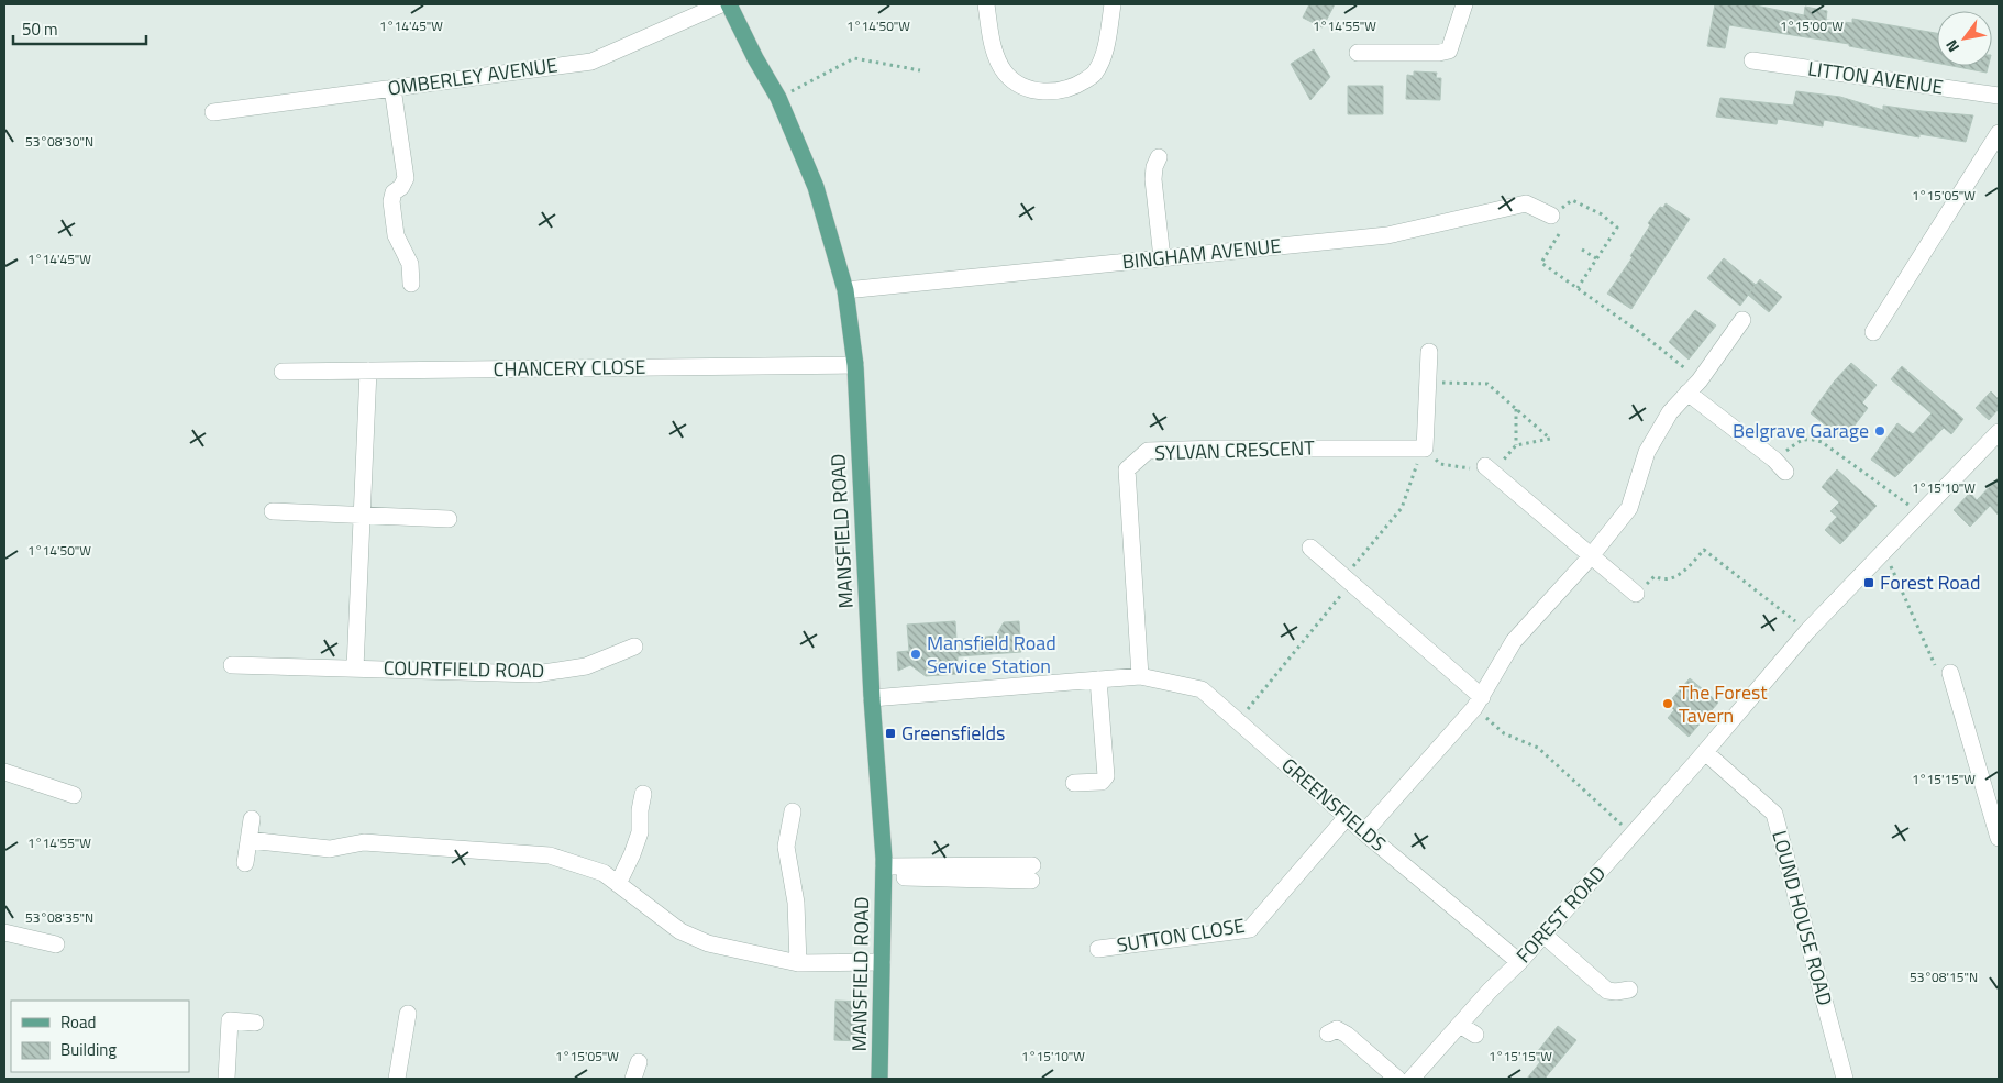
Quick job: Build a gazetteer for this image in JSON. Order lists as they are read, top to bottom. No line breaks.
{"streets":{"main road":["MANSFIELD ROAD"],"street":["OMBERLEY AVENUE","LITTON AVENUE","BINGHAM AVENUE","CHANCERY CLOSE","SYLVAN CRESCENT","COURTFIELD ROAD","GREENSFIELDS","FOREST ROAD","LOUND HOUSE ROAD","SUTTON CLOSE"]},"crossings":[["BINGHAM AVENUE","MANSFIELD ROAD"],["CHANCERY CLOSE","MANSFIELD ROAD"],["CHANCERY CLOSE","COURTFIELD ROAD"],["SYLVAN CRESCENT","GREENSFIELDS"],["MANSFIELD ROAD","GREENSFIELDS"],["GREENSFIELDS","FOREST ROAD"],["GREENSFIELDS","SUTTON CLOSE"],["FOREST ROAD","LOUND HOUSE ROAD"]],"places":{"other":["Belgrave Garage","Mansfield Road Service Station","The Forest Tavern"],"transit":["Forest Road","Greensfields"]},"legend":["Road","Building"],"scale_bar":"50 m","north":"bottom left","coordinates":["1°14'55\"W","1°14'45\"W","1°14'50\"W","1°15'00\"W","53°08'30\"N","1°15'05\"W","1°15'10\"W","1°15'15\"W","53°08'35\"N","53°08'15\"N"]}
